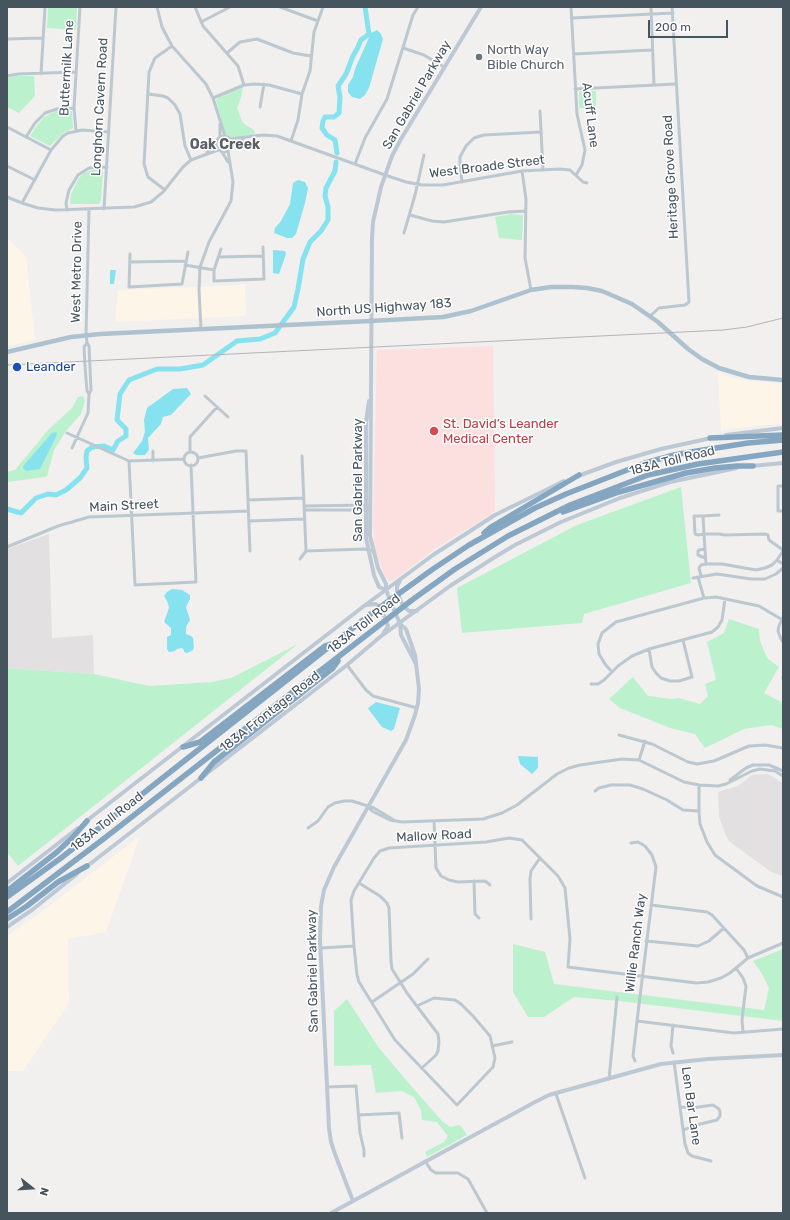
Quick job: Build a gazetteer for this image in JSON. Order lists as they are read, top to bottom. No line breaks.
{"streets":{"highway":["183A Toll Road"],"main road":["San Gabriel Parkway","North US Highway 183","183A Frontage Road"],"street":["Buttermilk Lane","Longhorn Cavern Road","Acuff Lane","West Broade Street","Heritage Grove Road","West Metro Drive","Main Street","Mallow Road","Willie Ranch Way","Len Bar Lane"]},"crossings":[["San Gabriel Parkway","West Broade Street"],["San Gabriel Parkway","North US Highway 183"],["San Gabriel Parkway","183A Frontage Road"],["Acuff Lane","West Broade Street"],["Heritage Grove Road","North US Highway 183"],["West Metro Drive","North US Highway 183"],["Mallow Road","Willie Ranch Way"]],"districts":["Oak Creek"],"places":["North Way Bible Church","Leander","St. David’s Leander Medical Center"],"scale_bar":"200 m","north":"right"}
